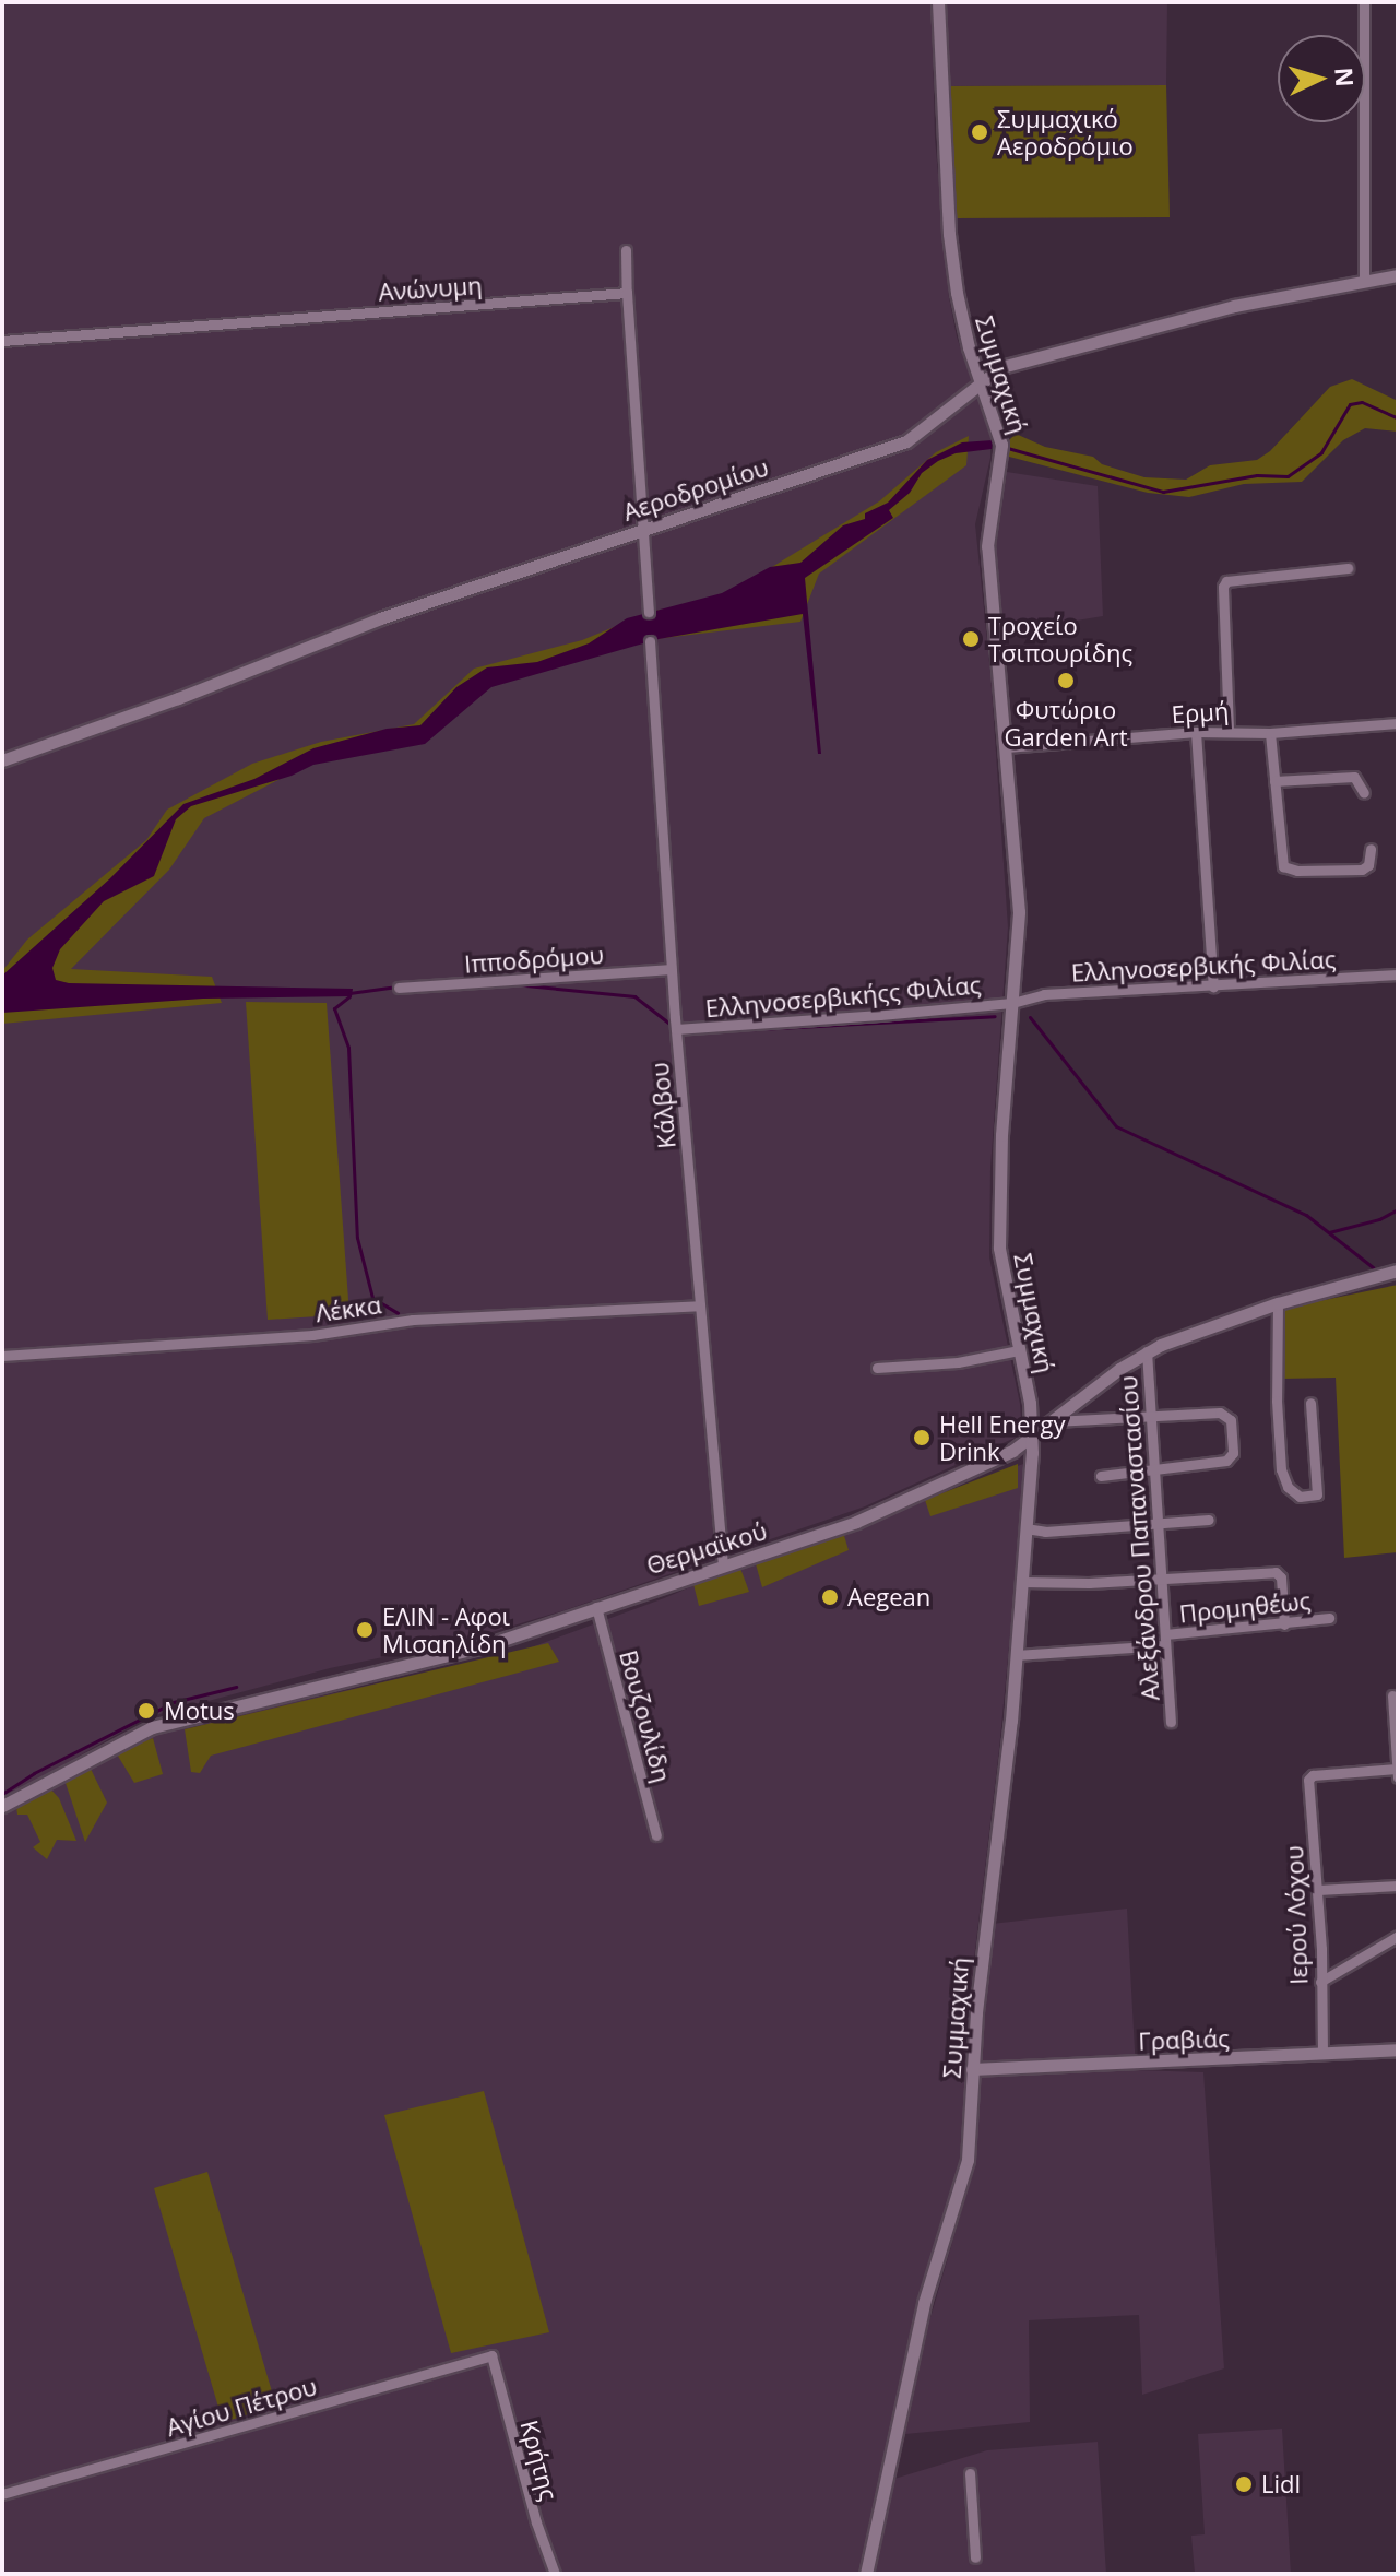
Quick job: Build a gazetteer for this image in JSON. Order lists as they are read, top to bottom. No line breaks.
{"streets":{"street":["Ανώνυμη","Συμμαχική","Αεροδρομίου","Ερμή","Ιπποδρόμου","Ελληνοσερβικής Φιλίας","Ελληνοσερβικήςς Φιλίας","Κάλβου","Λέκκα","Αλεξάνδρου Παπαναστασίου","Θερμαϊκού","Προμηθέως","Βουζουλίδη","Ιερού Λόχου","Γραβιάς","Αγίου Πέτρου","Κρήτης"]},"crossings":[["Συμμαχική","Αεροδρομίου"],["Συμμαχική","Ερμή"],["Συμμαχική","Ελληνοσερβικής Φιλίας"],["Συμμαχική","Ελληνοσερβικήςς Φιλίας"],["Συμμαχική","Θερμαϊκού"],["Συμμαχική","Προμηθέως"],["Συμμαχική","Γραβιάς"],["Ιπποδρόμου","Κάλβου"],["Ελληνοσερβικής Φιλίας","Ελληνοσερβικήςς Φιλίας"],["Ελληνοσερβικήςς Φιλίας","Κάλβου"],["Κάλβου","Λέκκα"],["Κάλβου","Θερμαϊκού"],["Αλεξάνδρου Παπαναστασίου","Θερμαϊκού"],["Αλεξάνδρου Παπαναστασίου","Προμηθέως"],["Θερμαϊκού","Βουζουλίδη"],["Ιερού Λόχου","Γραβιάς"],["Αγίου Πέτρου","Κρήτης"]],"places":["Συμμαχικό Αεροδρόμιο","Τροχείο Τσιπουρίδης","Φυτώριο Garden Art","Hell Energy Drink","Aegean","ΕΛΙΝ - Αφοι Μισαηλίδη","Motus","Lidl"],"north":"right"}
